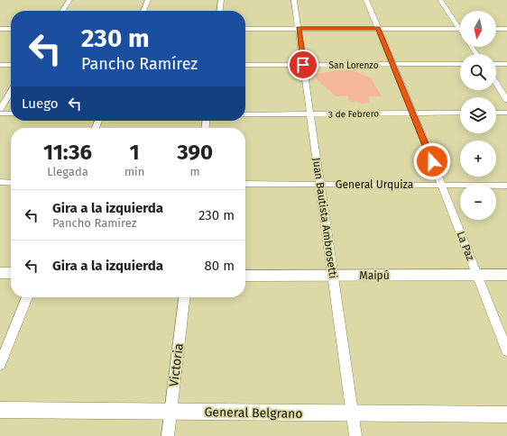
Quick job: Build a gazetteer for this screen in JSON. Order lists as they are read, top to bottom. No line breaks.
{"streets":{"street":["San Lorenzo","3 de Febrero","General Urquiza","Juan Bautista Ambrosetti","La Paz","Maipú","Victoria","General Belgrano"]},"crossings":[["San Lorenzo","Juan Bautista Ambrosetti"],["San Lorenzo","La Paz"],["3 de Febrero","Juan Bautista Ambrosetti"],["3 de Febrero","La Paz"],["General Urquiza","Juan Bautista Ambrosetti"],["General Urquiza","La Paz"],["Juan Bautista Ambrosetti","Maipú"],["Juan Bautista Ambrosetti","General Belgrano"],["La Paz","Maipú"],["Victoria","General Belgrano"]],"north":"bottom","page":{"map_buttons":["+","−"],"turn":["230 m","Pancho Ramírez"],"then":"Luego","eta":["11:36","Llegada","1","min","390","m"],"list":[{"name":"Gira a la izquierda","note":"Pancho Ramírez","value":"230 m"},{"name":"Gira a la izquierda","value":"80 m"}]}}
